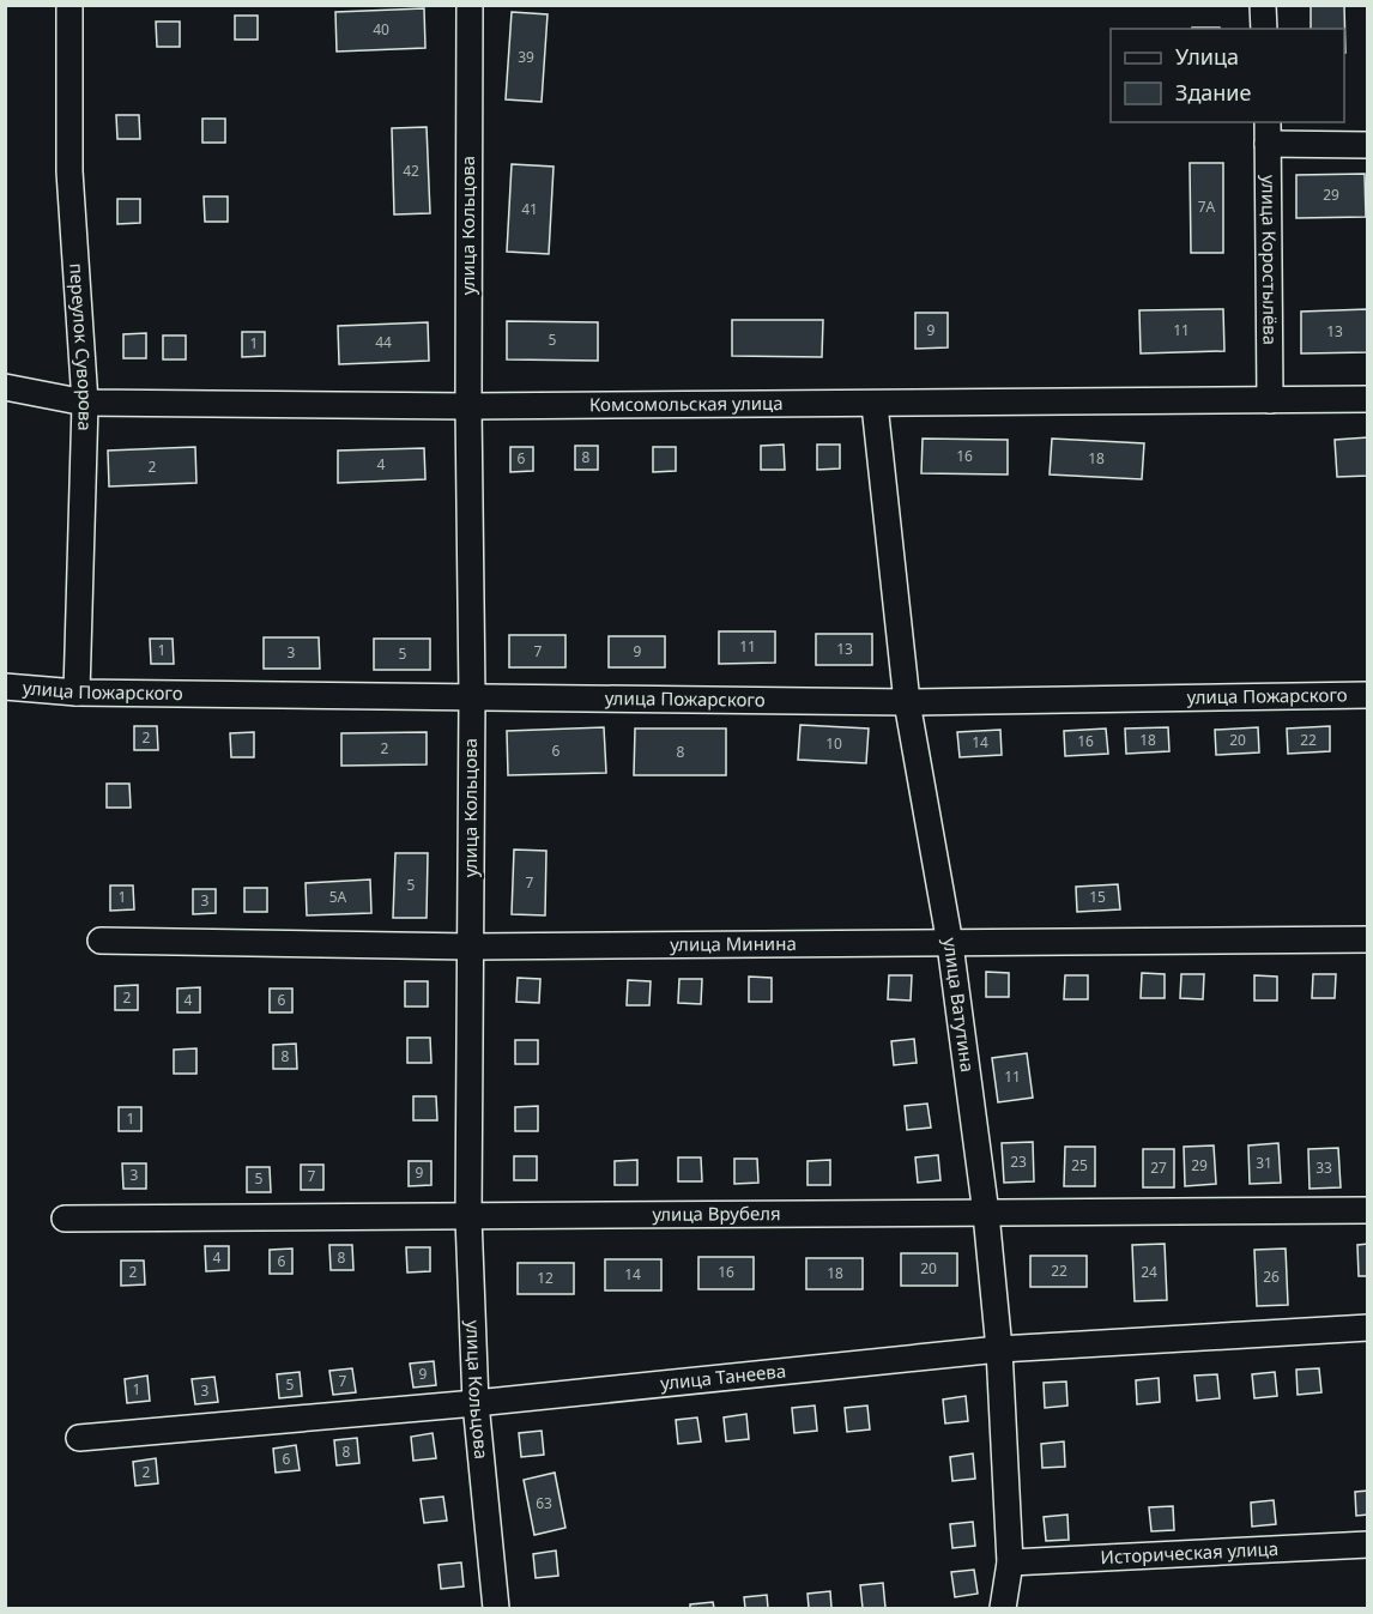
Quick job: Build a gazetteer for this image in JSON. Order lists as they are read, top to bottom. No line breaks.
{"streets":{"street":["улица Кольцова","улица Коростылёва","переулок Суворова","Комсомольская улица","улица Пожарского","улица Минина","улица Ватутина","улица Врубеля","улица Танеева","Историческая улица"]},"crossings":[["улица Кольцова","Комсомольская улица"],["улица Кольцова","улица Пожарского"],["улица Кольцова","улица Минина"],["улица Кольцова","улица Врубеля"],["улица Кольцова","улица Танеева"],["улица Коростылёва","Комсомольская улица"],["переулок Суворова","Комсомольская улица"],["переулок Суворова","улица Пожарского"],["Комсомольская улица","улица Ватутина"],["улица Пожарского","улица Ватутина"],["улица Минина","улица Ватутина"],["улица Ватутина","улица Врубеля"],["улица Ватутина","улица Танеева"],["улица Ватутина","Историческая улица"]],"house_numbers":["40","39","42","29","7А","41","9","11","13","5","44","1","16","8","6","18","4","2","11","13","1","7","9","3","5","2","18","20","22","16","14","10","2","6","8","7","5","1","5А","15","3","2","4","6","8","11","1","23","31","25","29","27","33","9","3","7","5","4","8","6","20","22","2","16","24","18","14","26","12","9","7","5","1","3","8","6","2","63"],"legend":["Улица","Здание"]}
